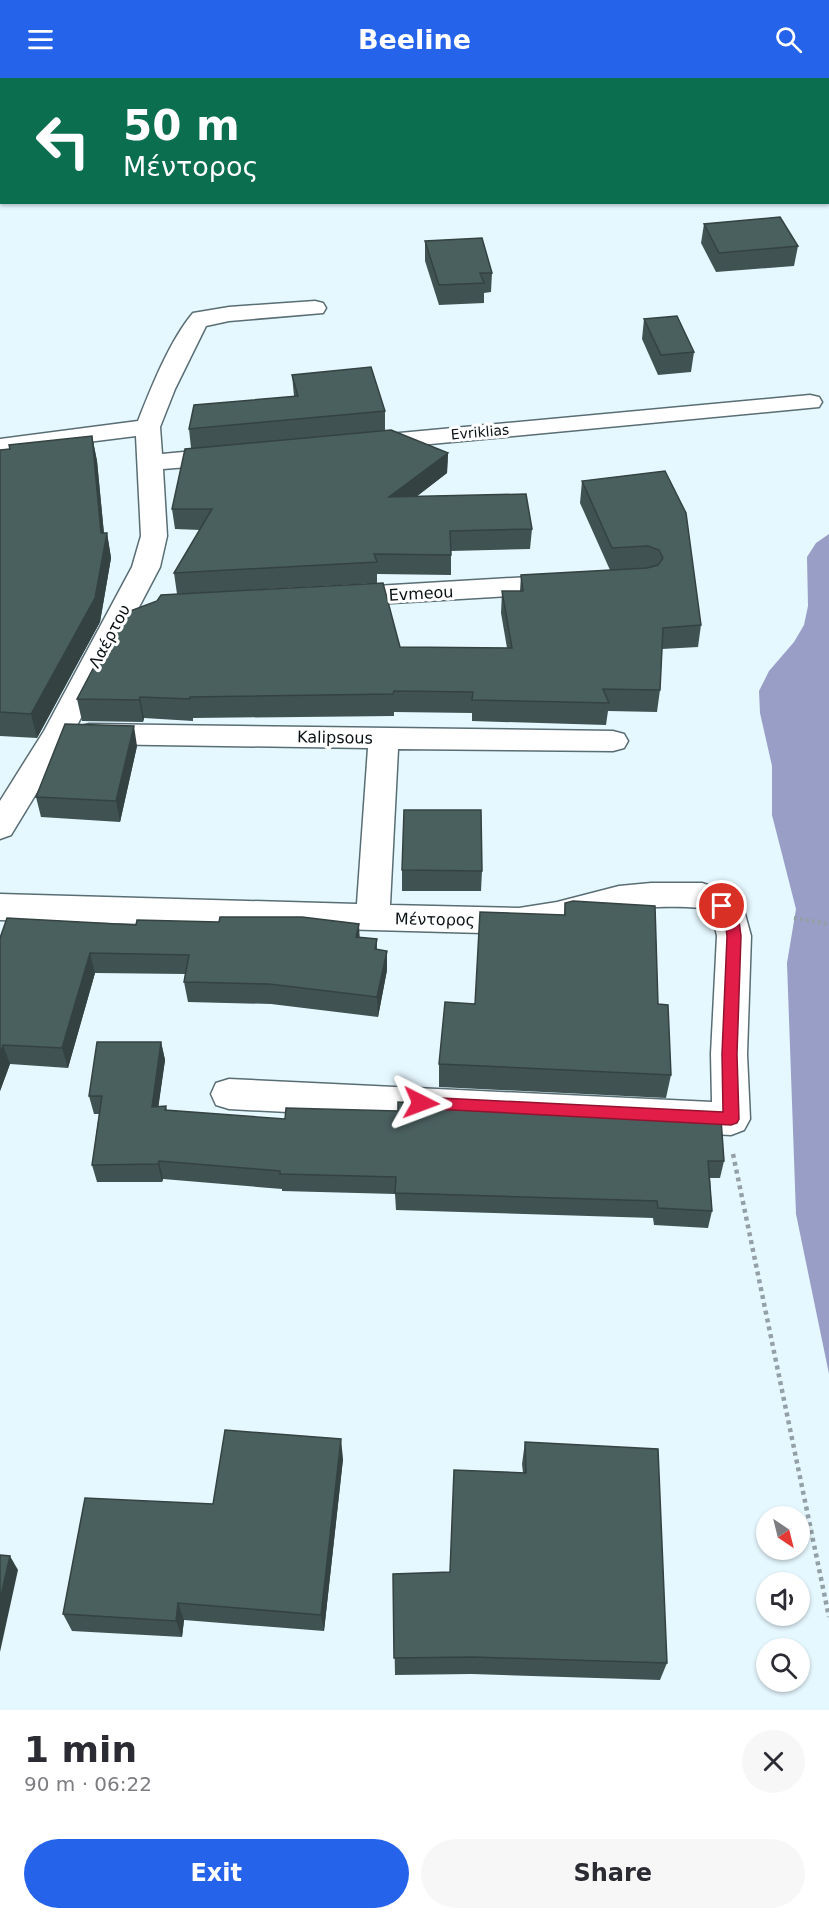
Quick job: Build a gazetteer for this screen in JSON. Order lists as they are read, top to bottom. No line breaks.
{"streets":{"street":["Evriklias","Evmeou","Λαέρτου","Kalipsous","Μέντορος"]},"crossings":[["Λαέρτου","Kalipsous"]],"north":"bottom right","page":{"header":"Beeline","turn":["50 m","Μέντορος"],"heading":["1 min","90 m · 06:22"],"buttons":["Exit","Share"]}}
